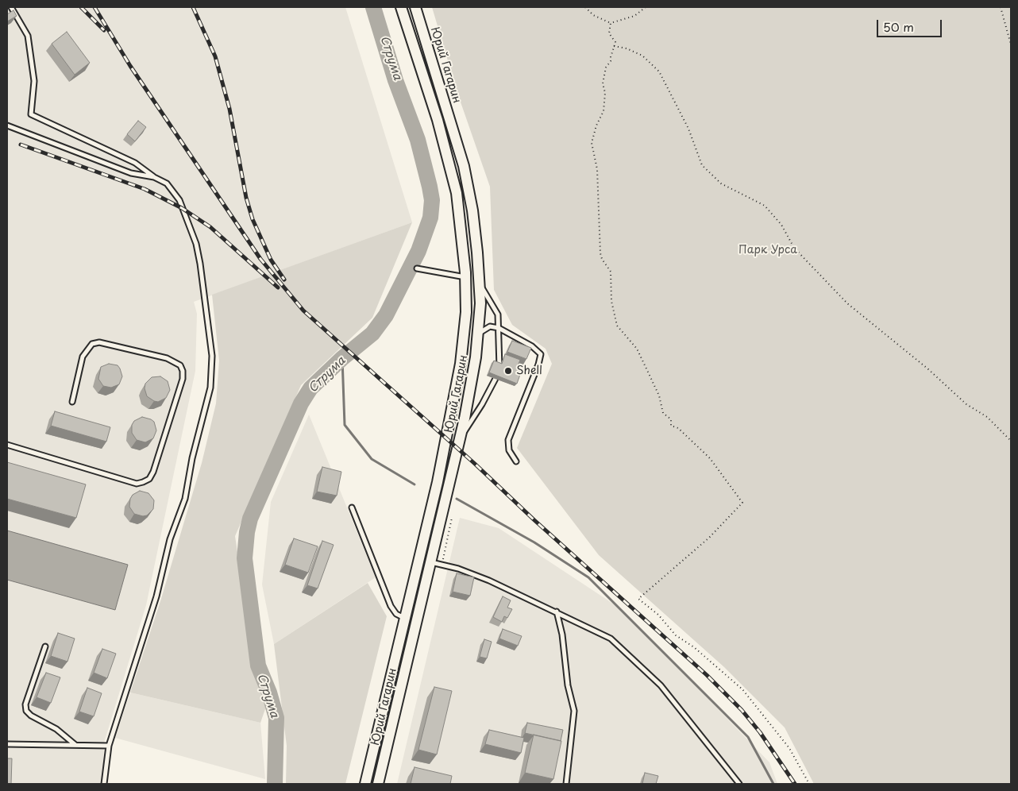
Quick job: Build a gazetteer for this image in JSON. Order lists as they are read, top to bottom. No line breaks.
{"streets":{"street":["Юрий Гагарин"]},"water":["Струма"],"parks":["Парк Урса"],"places":["Shell"],"scale_bar":"50 m"}
